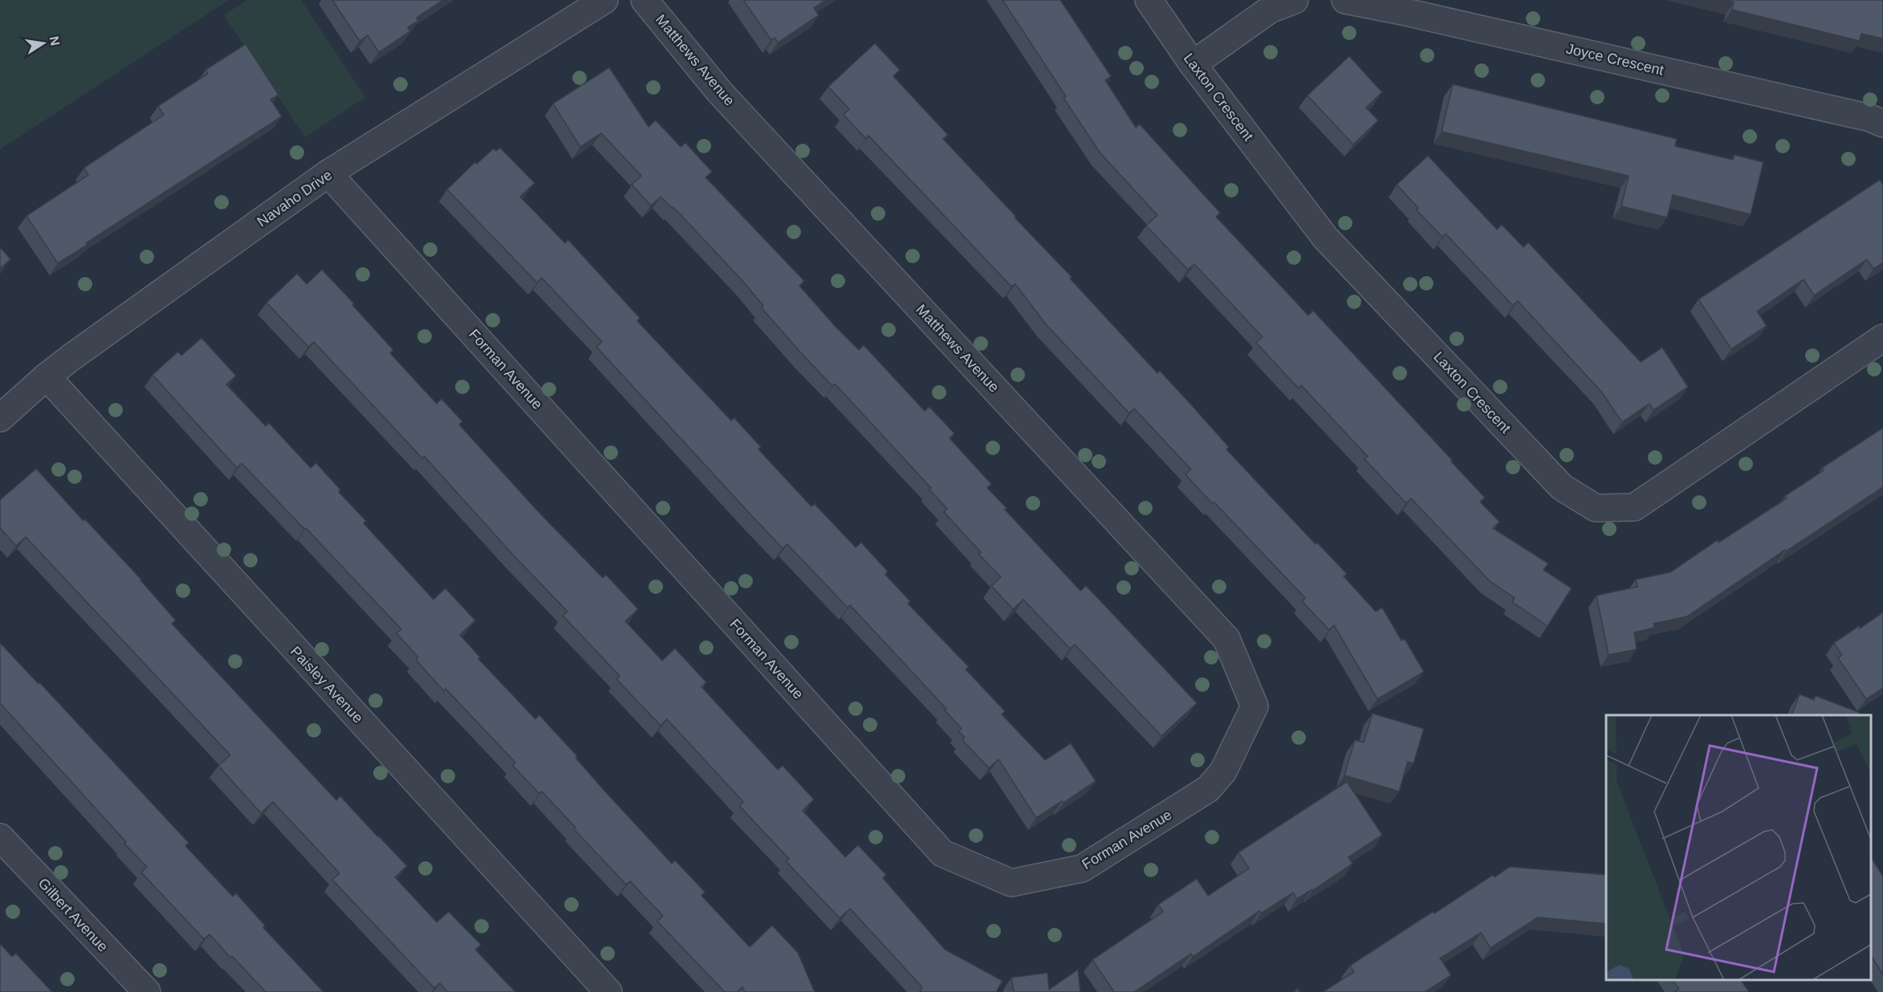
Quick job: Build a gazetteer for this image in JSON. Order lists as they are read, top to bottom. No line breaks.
{"streets":{"street":["Joyce Crescent","Matthews Avenue","Laxton Crescent","Navaho Drive","Forman Avenue","Paisley Avenue","Gilbert Avenue"]},"crossings":[["Matthews Avenue","Forman Avenue"],["Navaho Drive","Forman Avenue"],["Navaho Drive","Paisley Avenue"]],"north":"right"}
